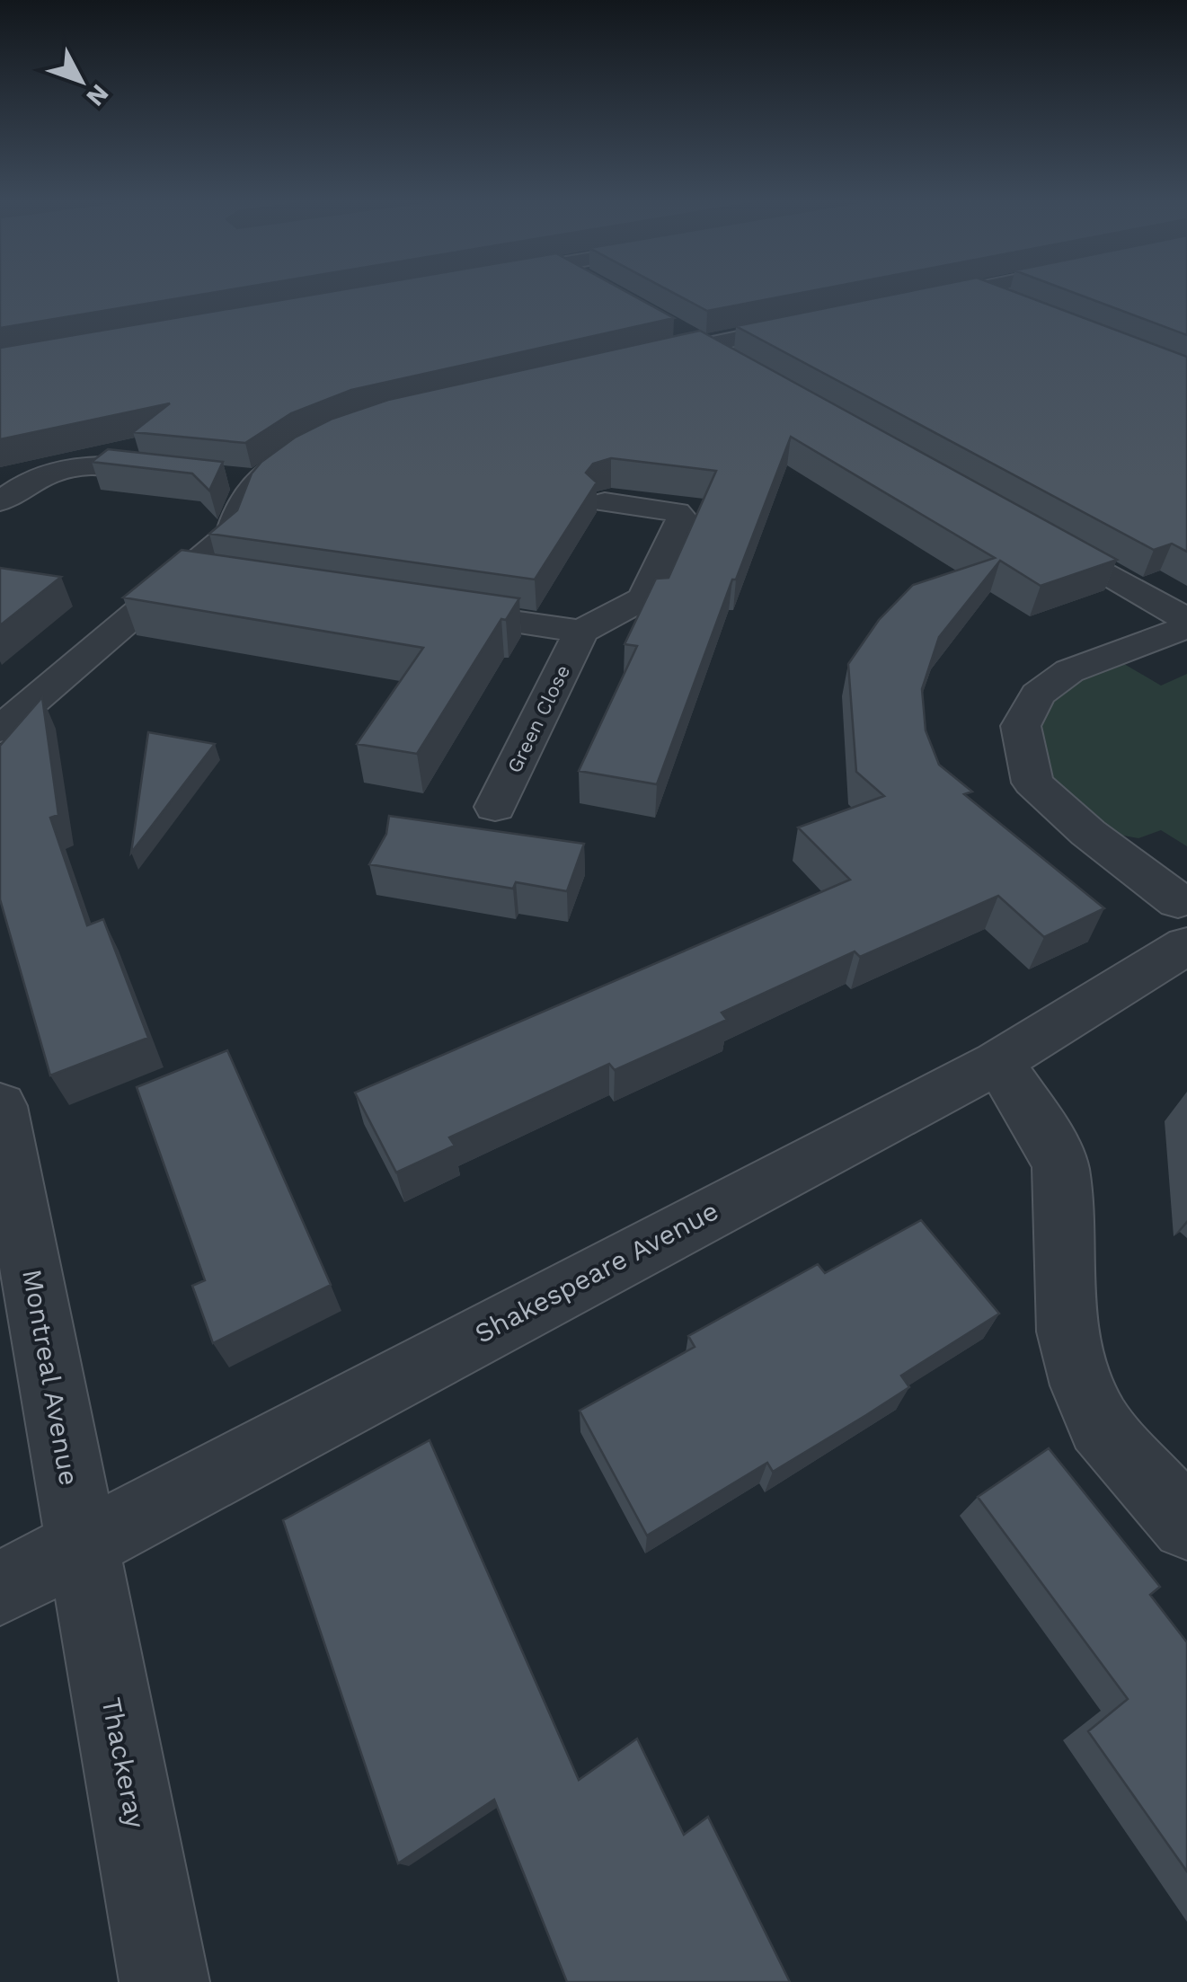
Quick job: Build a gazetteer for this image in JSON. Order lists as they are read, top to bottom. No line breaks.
{"streets":{"street":["Green Close","Shakespeare Avenue","Montreal Avenue","Thackeray"]},"crossings":[["Shakespeare Avenue","Montreal Avenue"],["Shakespeare Avenue","Thackeray"],["Montreal Avenue","Thackeray"]],"north":"bottom right"}
